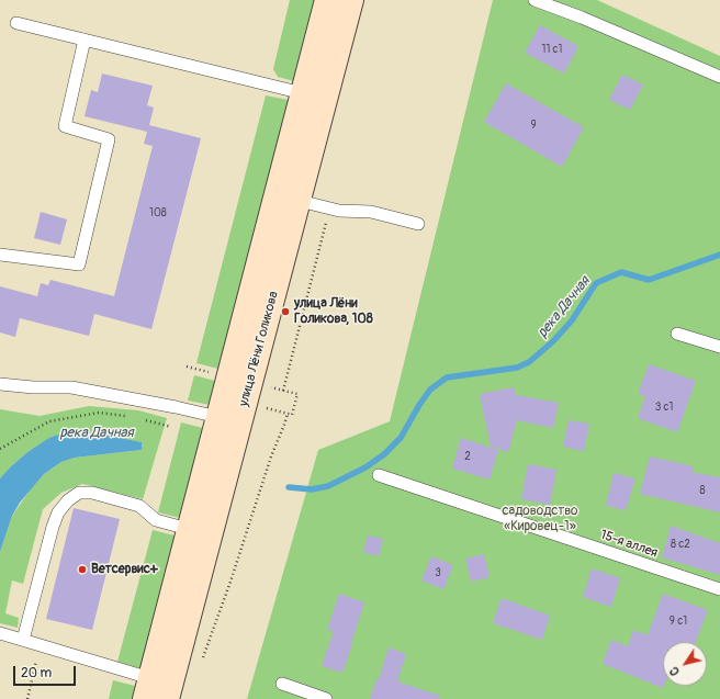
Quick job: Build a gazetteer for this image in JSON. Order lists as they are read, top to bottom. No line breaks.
{"streets":{"street":["улица Лёни Голикова"],"lane":["15-я аллея"]},"water":["река Дачная"],"parks":["садоводство «Кировец-1»"],"places":["улица Лёни Голикова, 108","Ветсервис+"],"house_numbers":["11 с1","9","108","3 с1","2","8","8 с2","3","9 с1"],"scale_bar":"20 m","north":"bottom left"}
